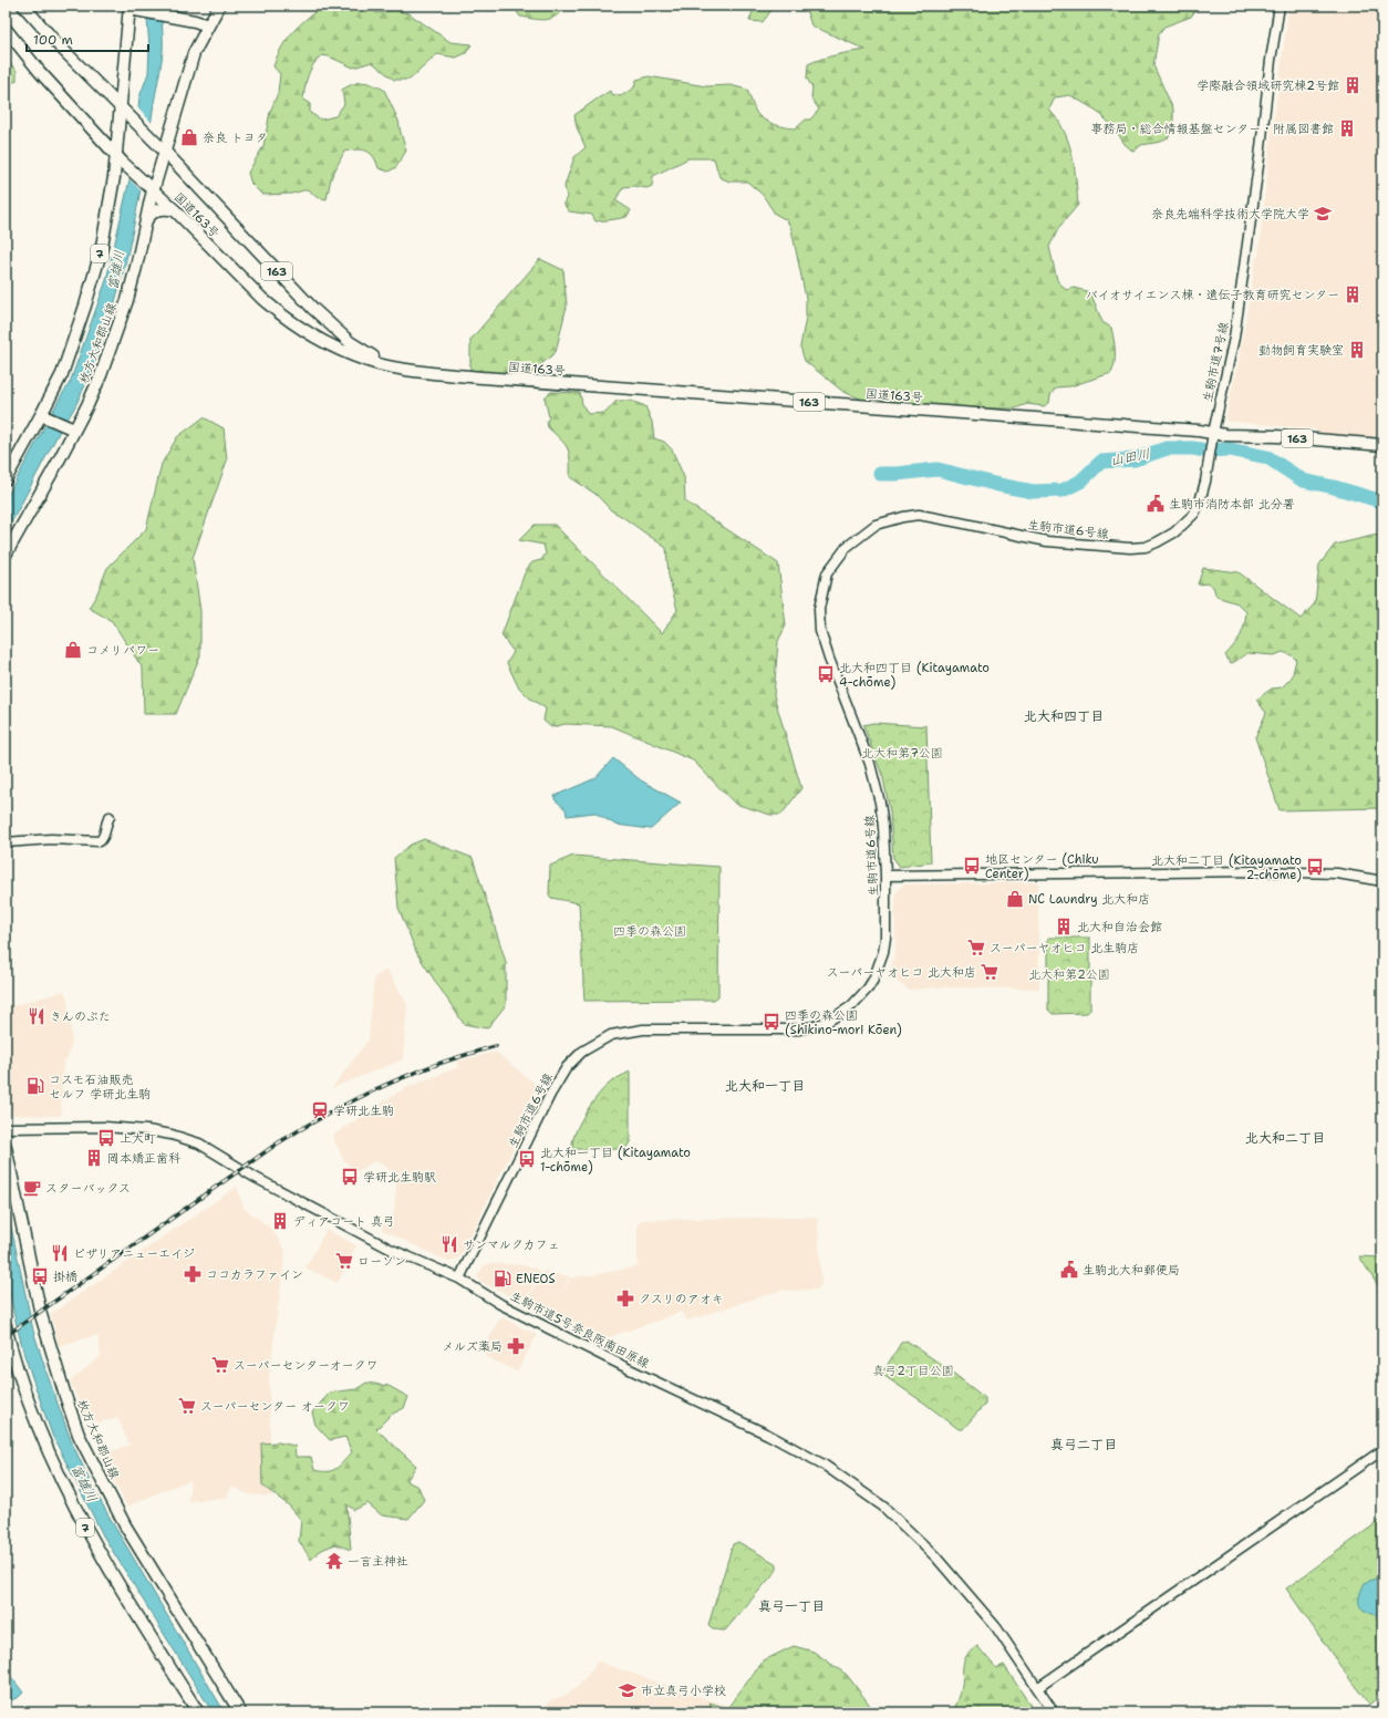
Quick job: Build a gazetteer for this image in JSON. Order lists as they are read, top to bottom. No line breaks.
{"streets":{"main road":["国道163号","7","163","枚方大和郡山線"],"street":["生駒市道7号線","生駒市道6号線","生駒市道5号奈良阪南田原線"]},"crossings":[["国道163号","枚方大和郡山線"],["国道163号","生駒市道7号線"],["国道163号","生駒市道6号線"],["生駒市道7号線","生駒市道6号線"],["生駒市道6号線","生駒市道5号奈良阪南田原線"]],"districts":["北大和四丁目","北大和一丁目","北大和二丁目","真弓二丁目","真弓一丁目"],"water":["富雄川","山田川"],"parks":["北大和第7公園","四季の森公園","北大和第2公園","真弓2丁目公園"],"places":{"building":["学際融合領域研究棟2号館","事務局・総合情報基盤センター・附属図書館","バイオサイエンス棟・遺伝子教育研究センター","動物飼育実験室","北大和自治会館","岡本矯正歯科","ディアコート 真弓"],"shop":["奈良 トヨタ","コメリパワー","NC Laundry 北大和店"],"school or university":["奈良先端科学技術大学院大学","市立真弓小学校"],"public building":["生駒市消防本部 北分署","生駒北大和郵便局"],"bus stop":["北大和四丁目 (Kitayamato 4-chōme)","地区センター (Chiku Center)","北大和二丁目 (Kitayamato 2-chōme)","四季の森公園 (Shikino-mori Kōen)","上大町","北大和一丁目 (Kitayamato 1-chōme)","学研北生駒駅","掛橋"],"supermarket":["スーパーヤオヒコ 北生駒店","スーパーヤオヒコ 北大和店","ローソン","スーパーセンターオークワ","スーパーセンター オークワ"],"restaurant":["きんのぶた","サンマルクカフェ","ピザリアニューエイジ"],"fuel station":["コスモ石油販売 セルフ 学研北生駒","ENEOS"],"station":["学研北生駒"],"cafe":["スターバックス"],"pharmacy":["ココカラファイン","クスリのアオキ","メルズ薬局"],"temple":["一言主神社"]},"scale_bar":"100 m"}
